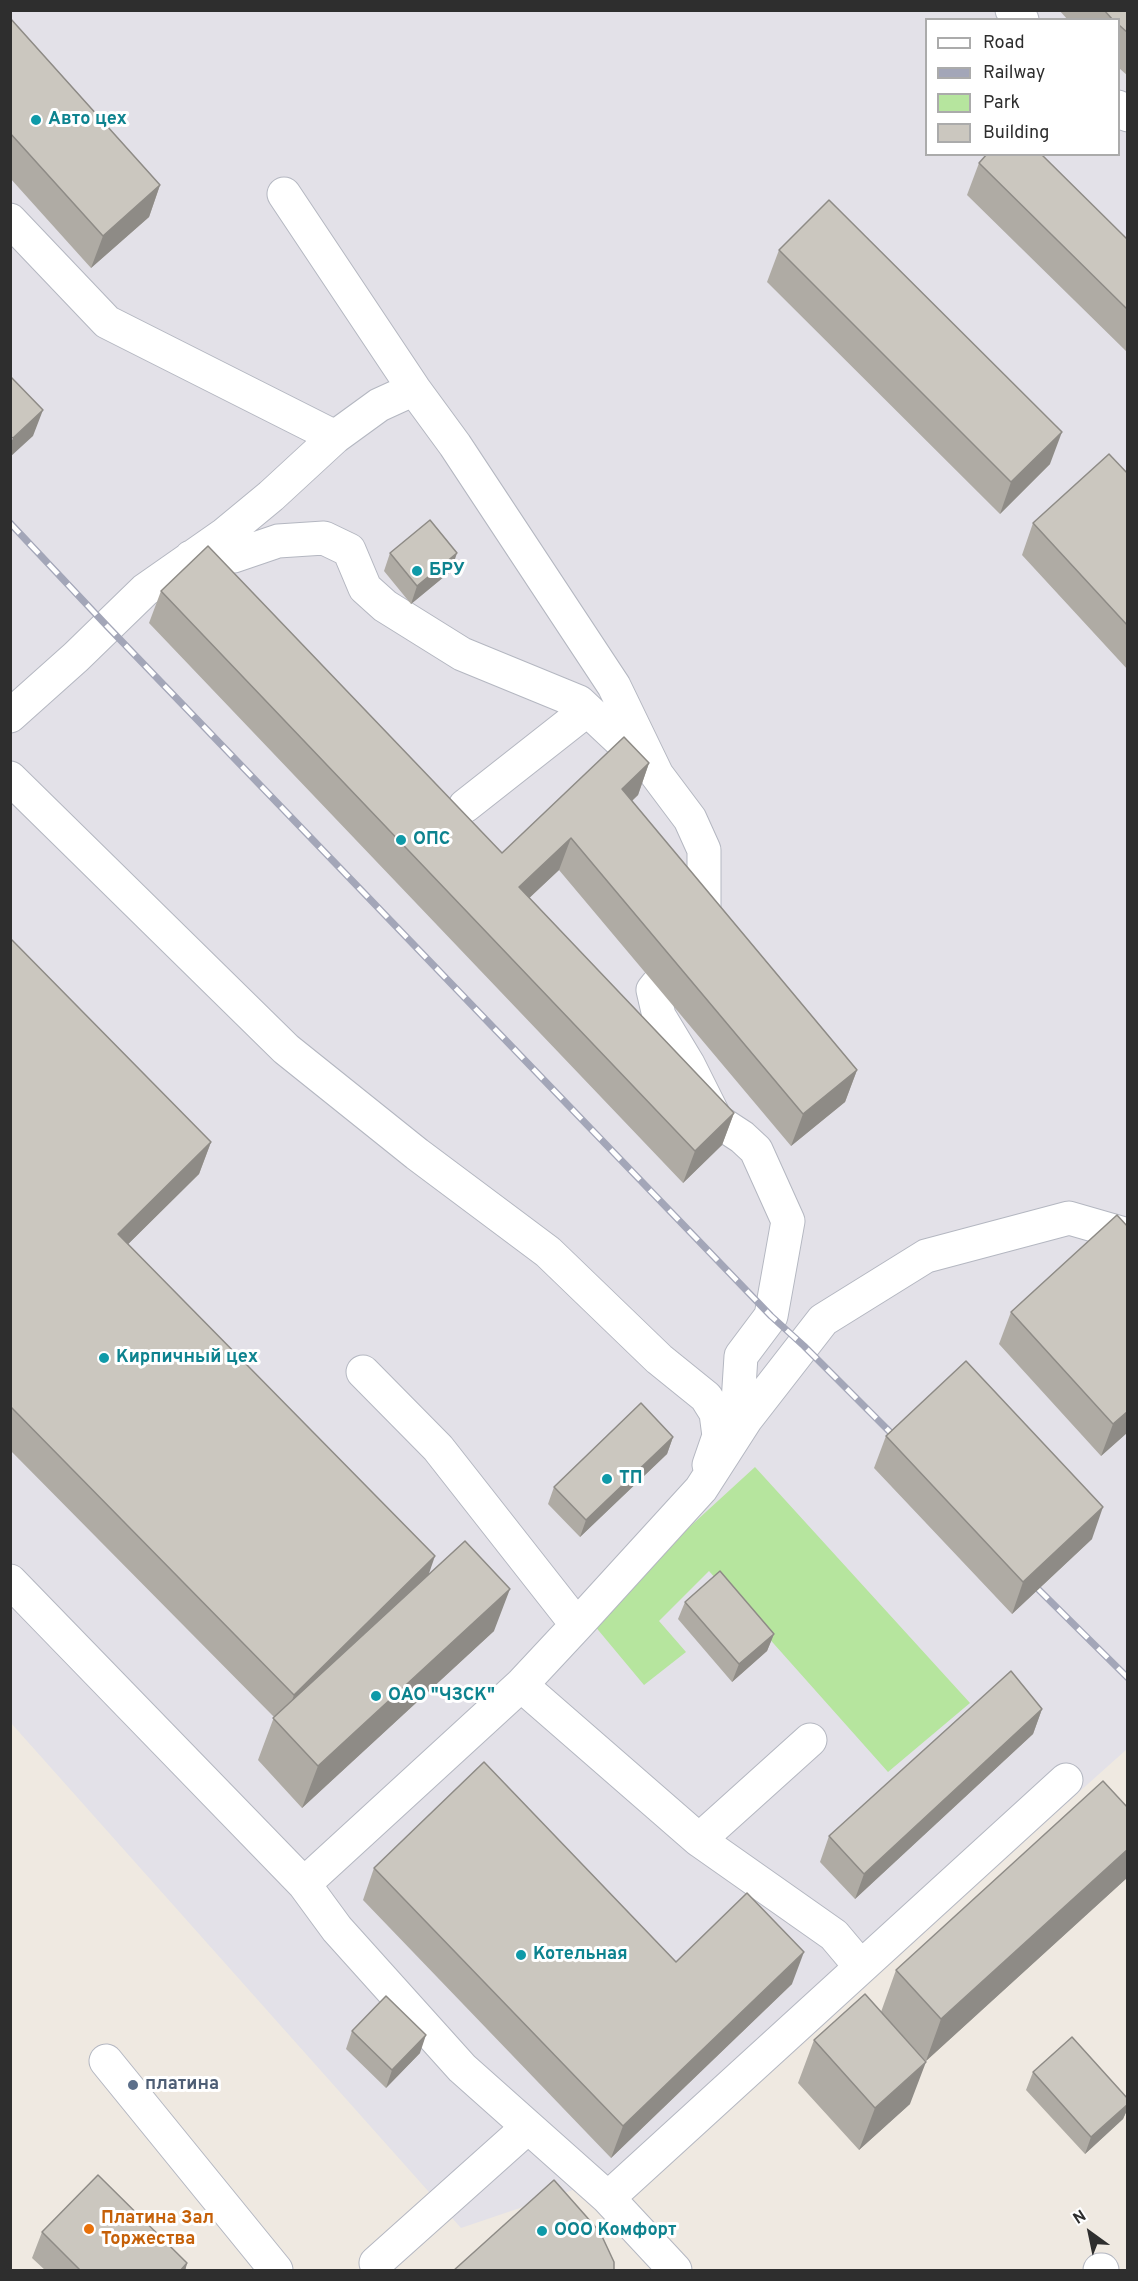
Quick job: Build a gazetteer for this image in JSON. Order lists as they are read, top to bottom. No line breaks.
{"places":["Авто цех","БРУ","ОПС","Кирпичный цех","ТП","ОАО \"ЧЗСК\"","Котельная","платина","Платина Зал Торжества","ООО Комфорт"],"legend":["Road","Railway","Park","Building"],"north":"top left"}
